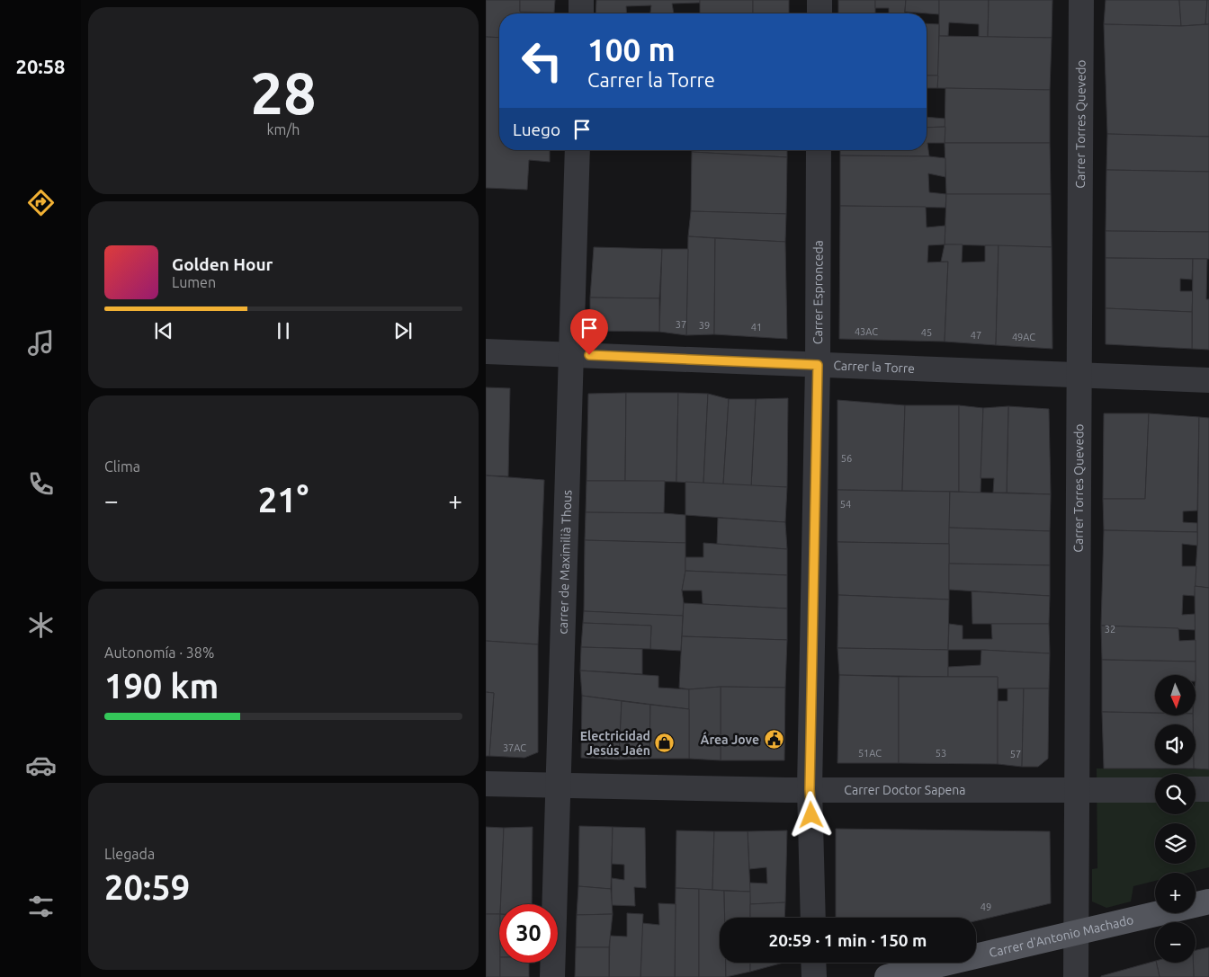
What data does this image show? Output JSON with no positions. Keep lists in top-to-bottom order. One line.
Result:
{"streets":{"main road":["Carrer d'Antonio Machado"],"street":["Carrer Torres Quevedo","Carrer Espronceda","Carrer la Torre","carrer de Maximilià Thous","Carrer Doctor Sapena"]},"crossings":[["Carrer Torres Quevedo","Carrer la Torre"],["Carrer Torres Quevedo","Carrer Doctor Sapena"],["Carrer Torres Quevedo","Carrer d'Antonio Machado"],["Carrer Espronceda","Carrer la Torre"],["Carrer Espronceda","Carrer Doctor Sapena"],["Carrer la Torre","carrer de Maximilià Thous"],["carrer de Maximilià Thous","Carrer Doctor Sapena"]],"places":{"public building":["Área Jove"],"shop":["Electricidad Jesús Jaén"]},"house_numbers":["37","39","41","43AC","45","47","49AC","56","54","32","37AC","51AC","53","57","49"],"north":"bottom","page":{"tabs":"20:58","tile":[["28","km/h"],"Clima",["Autonomía · 38%","190 km"],["Llegada","20:59"]],"turn":["100 m","Carrer la Torre"],"then":"Luego","song":["Golden Hour","Lumen"],"heat":["−","21°","+"],"map_buttons":["+","−"],"limit":"30","trip":"20:59 · 1 min · 150 m"}}
